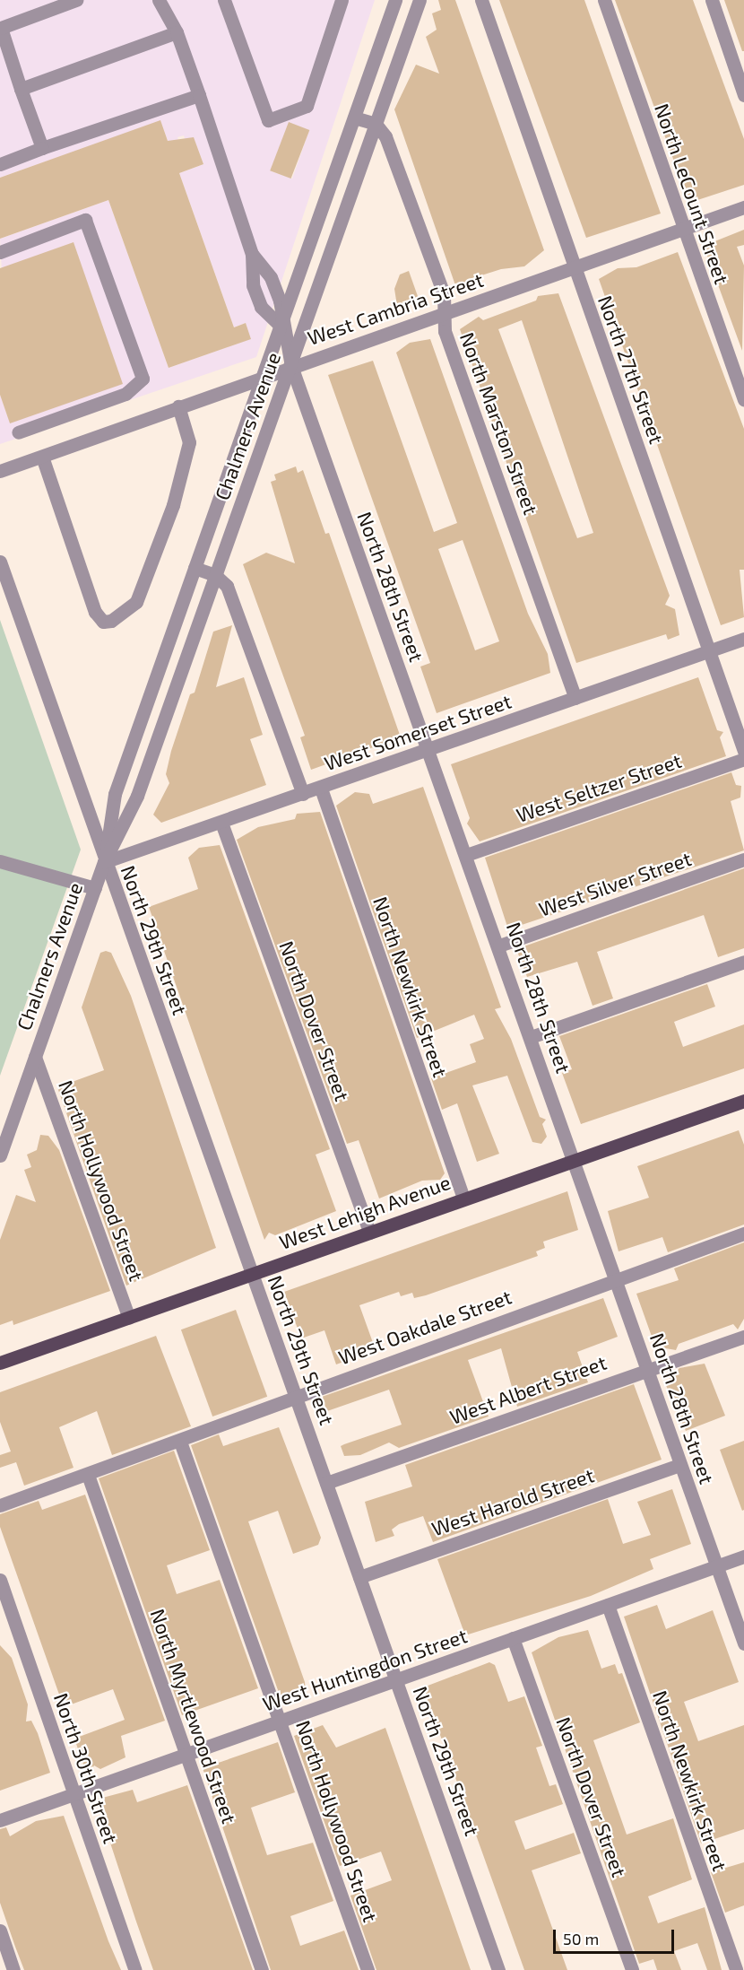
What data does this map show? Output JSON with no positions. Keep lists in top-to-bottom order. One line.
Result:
{"streets":{"main road":["West Lehigh Avenue"],"street":["North LeCount Street","West Cambria Street","North 27th Street","North Marston Street","Chalmers Avenue","North 28th Street","West Somerset Street","West Seltzer Street","West Silver Street","North 29th Street","North Newkirk Street","North Dover Street","North Hollywood Street","West Oakdale Street","West Albert Street","West Harold Street","West Huntingdon Street","North Myrtlewood Street","North 30th Street"]},"crossings":[["North LeCount Street","West Cambria Street"],["West Cambria Street","North 27th Street"],["West Cambria Street","North Marston Street"],["West Cambria Street","Chalmers Avenue"],["West Cambria Street","North 28th Street"],["North 27th Street","West Somerset Street"],["North Marston Street","Chalmers Avenue"],["North Marston Street","West Somerset Street"],["Chalmers Avenue","North 28th Street"],["Chalmers Avenue","West Somerset Street"],["Chalmers Avenue","North 29th Street"],["Chalmers Avenue","North Hollywood Street"],["North 28th Street","West Somerset Street"],["North 28th Street","West Seltzer Street"],["North 28th Street","West Silver Street"],["North 28th Street","West Lehigh Avenue"],["North 28th Street","West Oakdale Street"],["North 28th Street","West Albert Street"],["North 28th Street","West Harold Street"],["North 28th Street","West Huntingdon Street"],["West Somerset Street","North 29th Street"],["West Somerset Street","North Newkirk Street"],["West Somerset Street","North Dover Street"],["North 29th Street","West Lehigh Avenue"],["North 29th Street","West Oakdale Street"],["North 29th Street","West Albert Street"],["North 29th Street","West Harold Street"],["North 29th Street","West Huntingdon Street"],["North Newkirk Street","West Lehigh Avenue"],["North Newkirk Street","West Huntingdon Street"],["North Dover Street","West Lehigh Avenue"],["North Dover Street","West Huntingdon Street"],["North Hollywood Street","West Lehigh Avenue"],["North Hollywood Street","West Oakdale Street"],["North Hollywood Street","West Huntingdon Street"],["West Oakdale Street","North Myrtlewood Street"],["West Huntingdon Street","North Myrtlewood Street"],["West Huntingdon Street","North 30th Street"]],"scale_bar":"50 m"}
